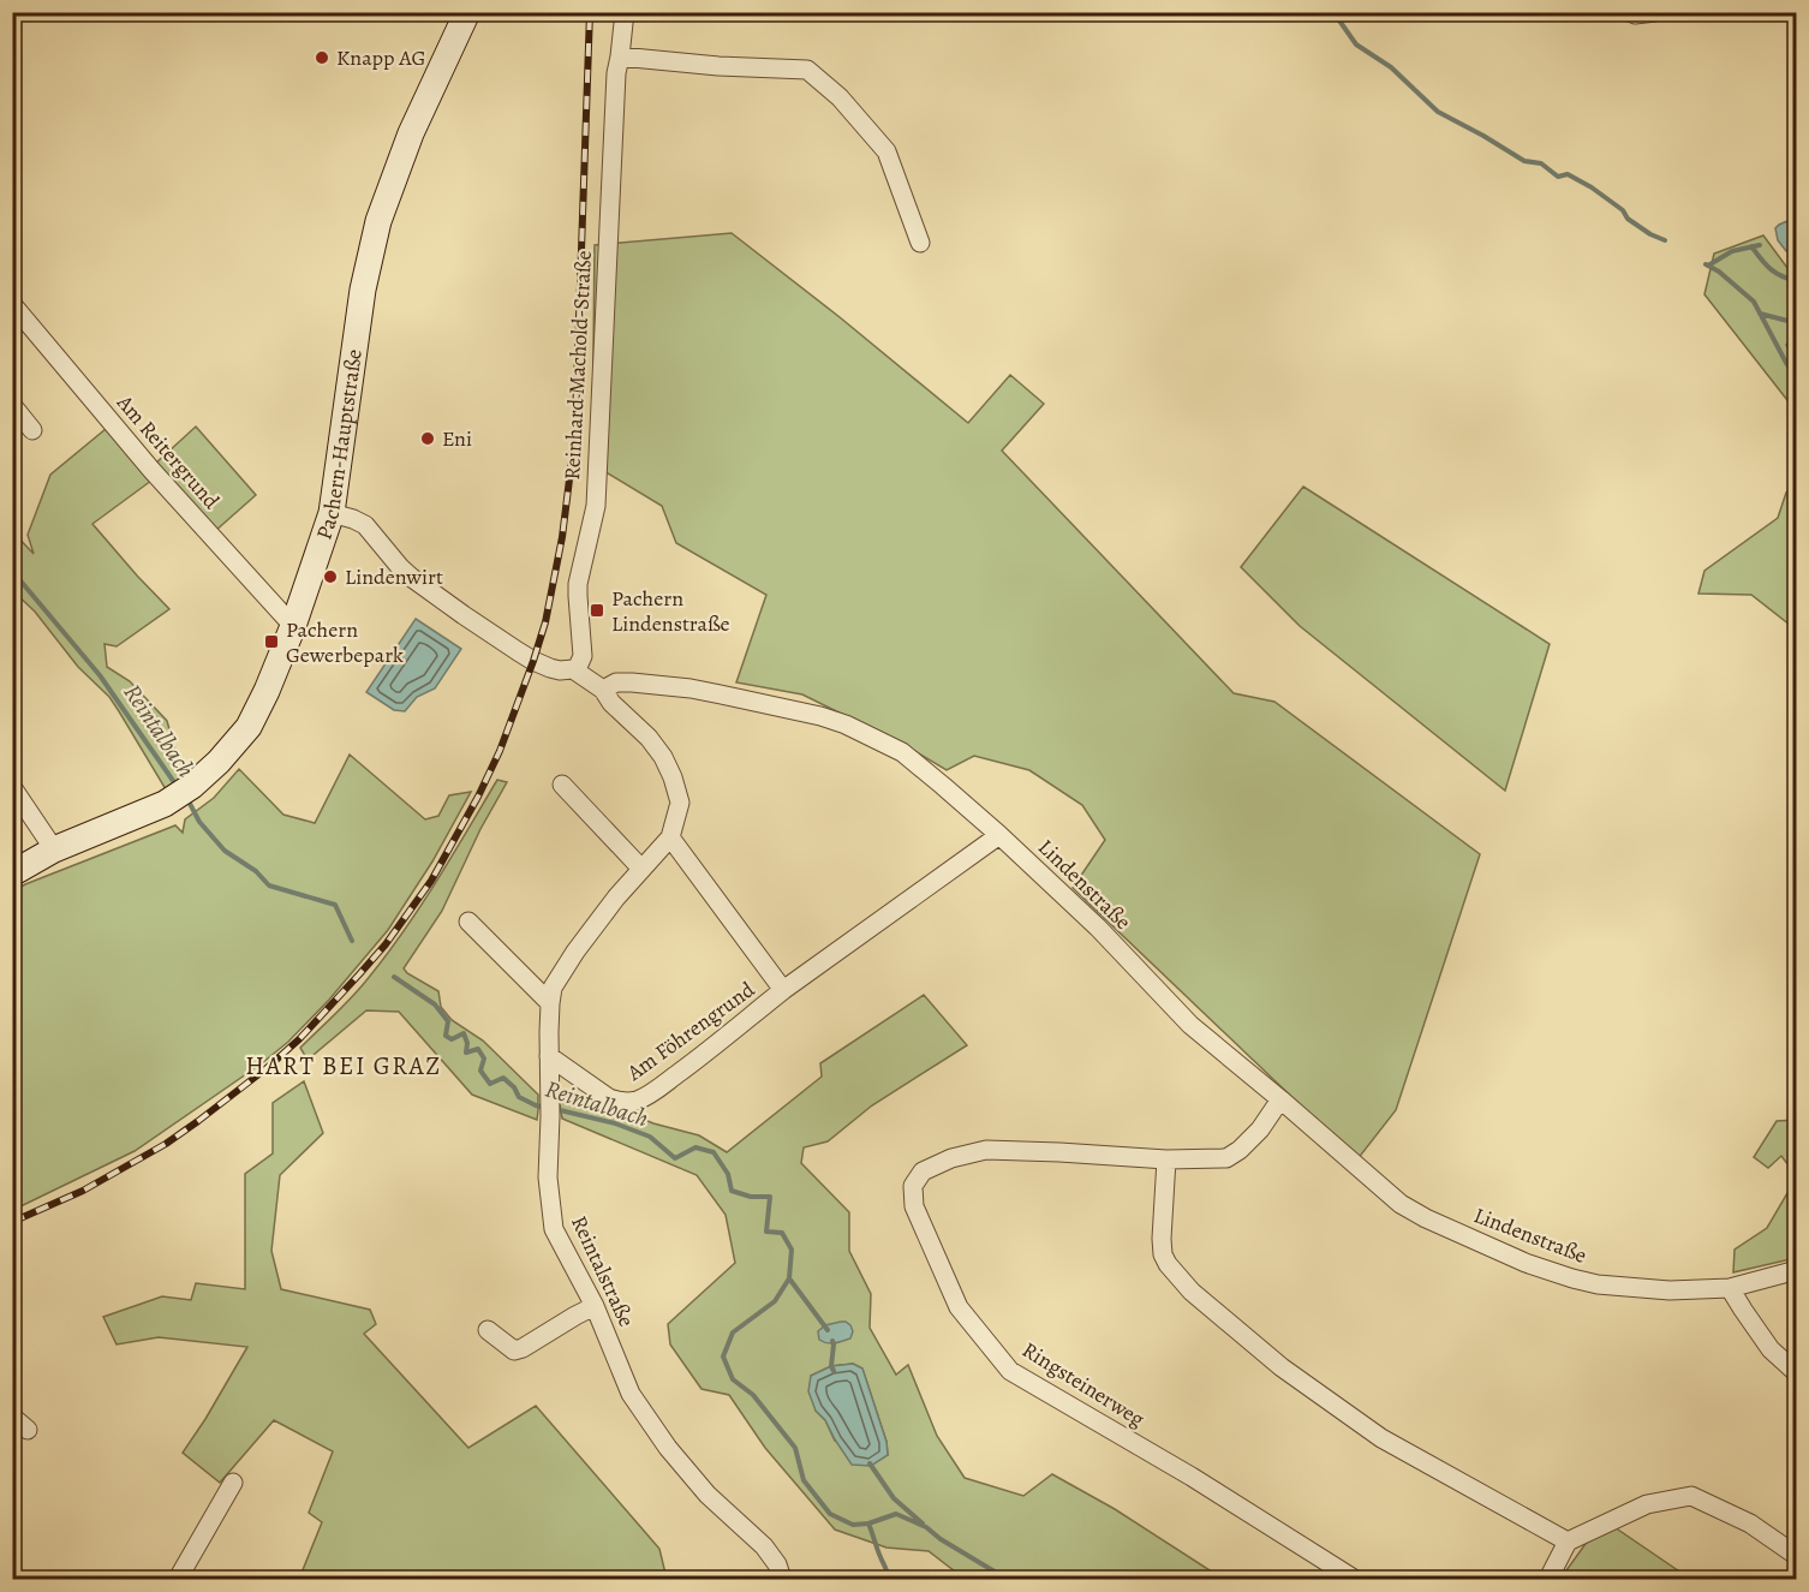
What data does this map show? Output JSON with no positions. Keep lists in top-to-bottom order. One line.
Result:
{"streets":{"main road":["Pachern-Hauptstraße"],"street":["Reinhard Machold-Straße","Am Reitergrund","Lindenstraße","Am Föhrengrund","Reintalstraße","Ringsteinerweg"]},"crossings":[["Pachern-Hauptstraße","Am Reitergrund"],["Lindenstraße","Am Föhrengrund"],["Lindenstraße","Reintalstraße"],["Lindenstraße","Ringsteinerweg"],["Am Föhrengrund","Reintalstraße"]],"districts":["HART BEI GRAZ"],"water":["Reintalbach"],"places":{"other":["Knapp AG","Eni","Lindenwirt"],"transit":["Pachern Lindenstraße","Pachern Gewerbepark"]}}
